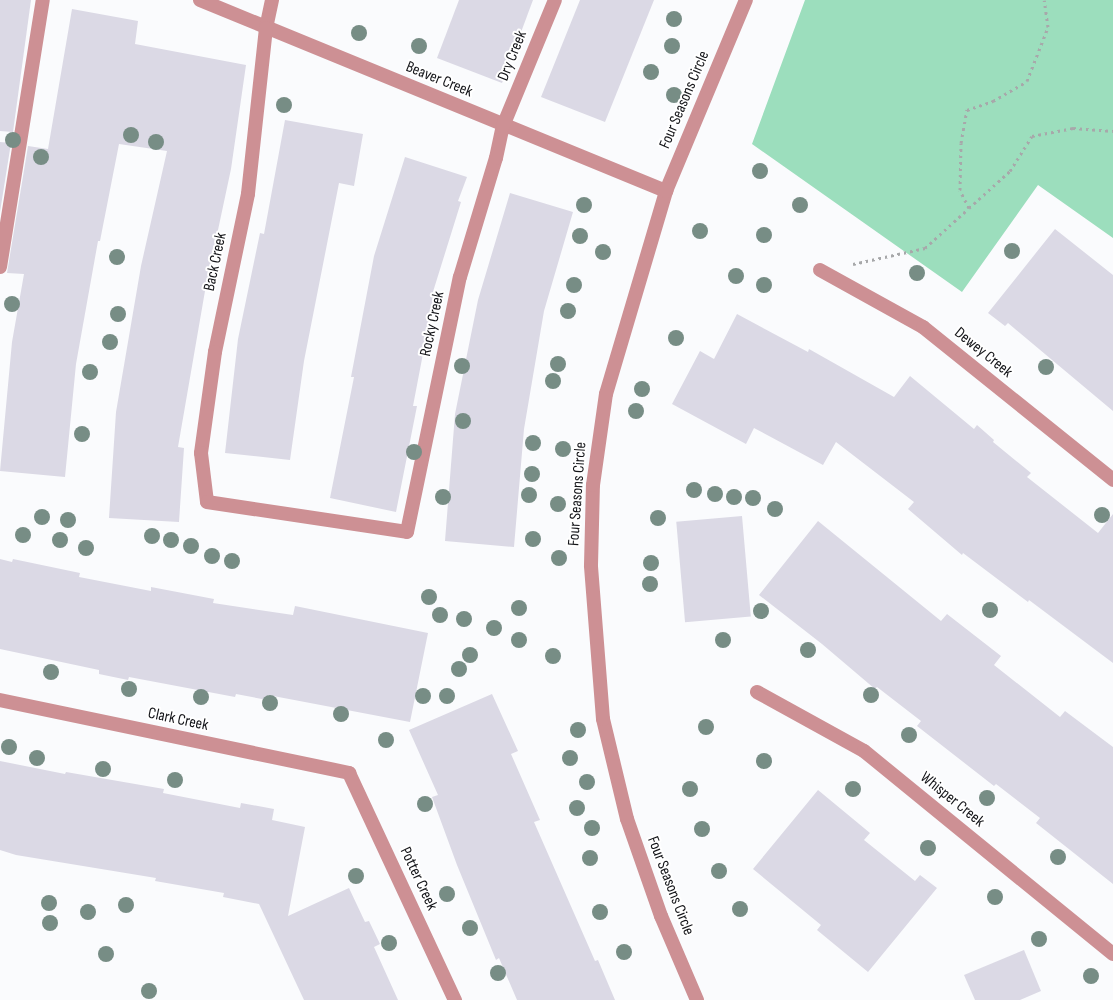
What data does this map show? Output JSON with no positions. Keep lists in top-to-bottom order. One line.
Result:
{"streets":{"street":["Dry Creek","Beaver Creek","Four Seasons Circle","Back Creek","Rocky Creek","Dewey Creek","Clark Creek","Whisper Creek","Potter Creek"]},"crossings":[["Dry Creek","Beaver Creek"],["Dry Creek","Rocky Creek"],["Beaver Creek","Four Seasons Circle"],["Beaver Creek","Back Creek"],["Beaver Creek","Rocky Creek"],["Back Creek","Rocky Creek"],["Clark Creek","Potter Creek"]]}
